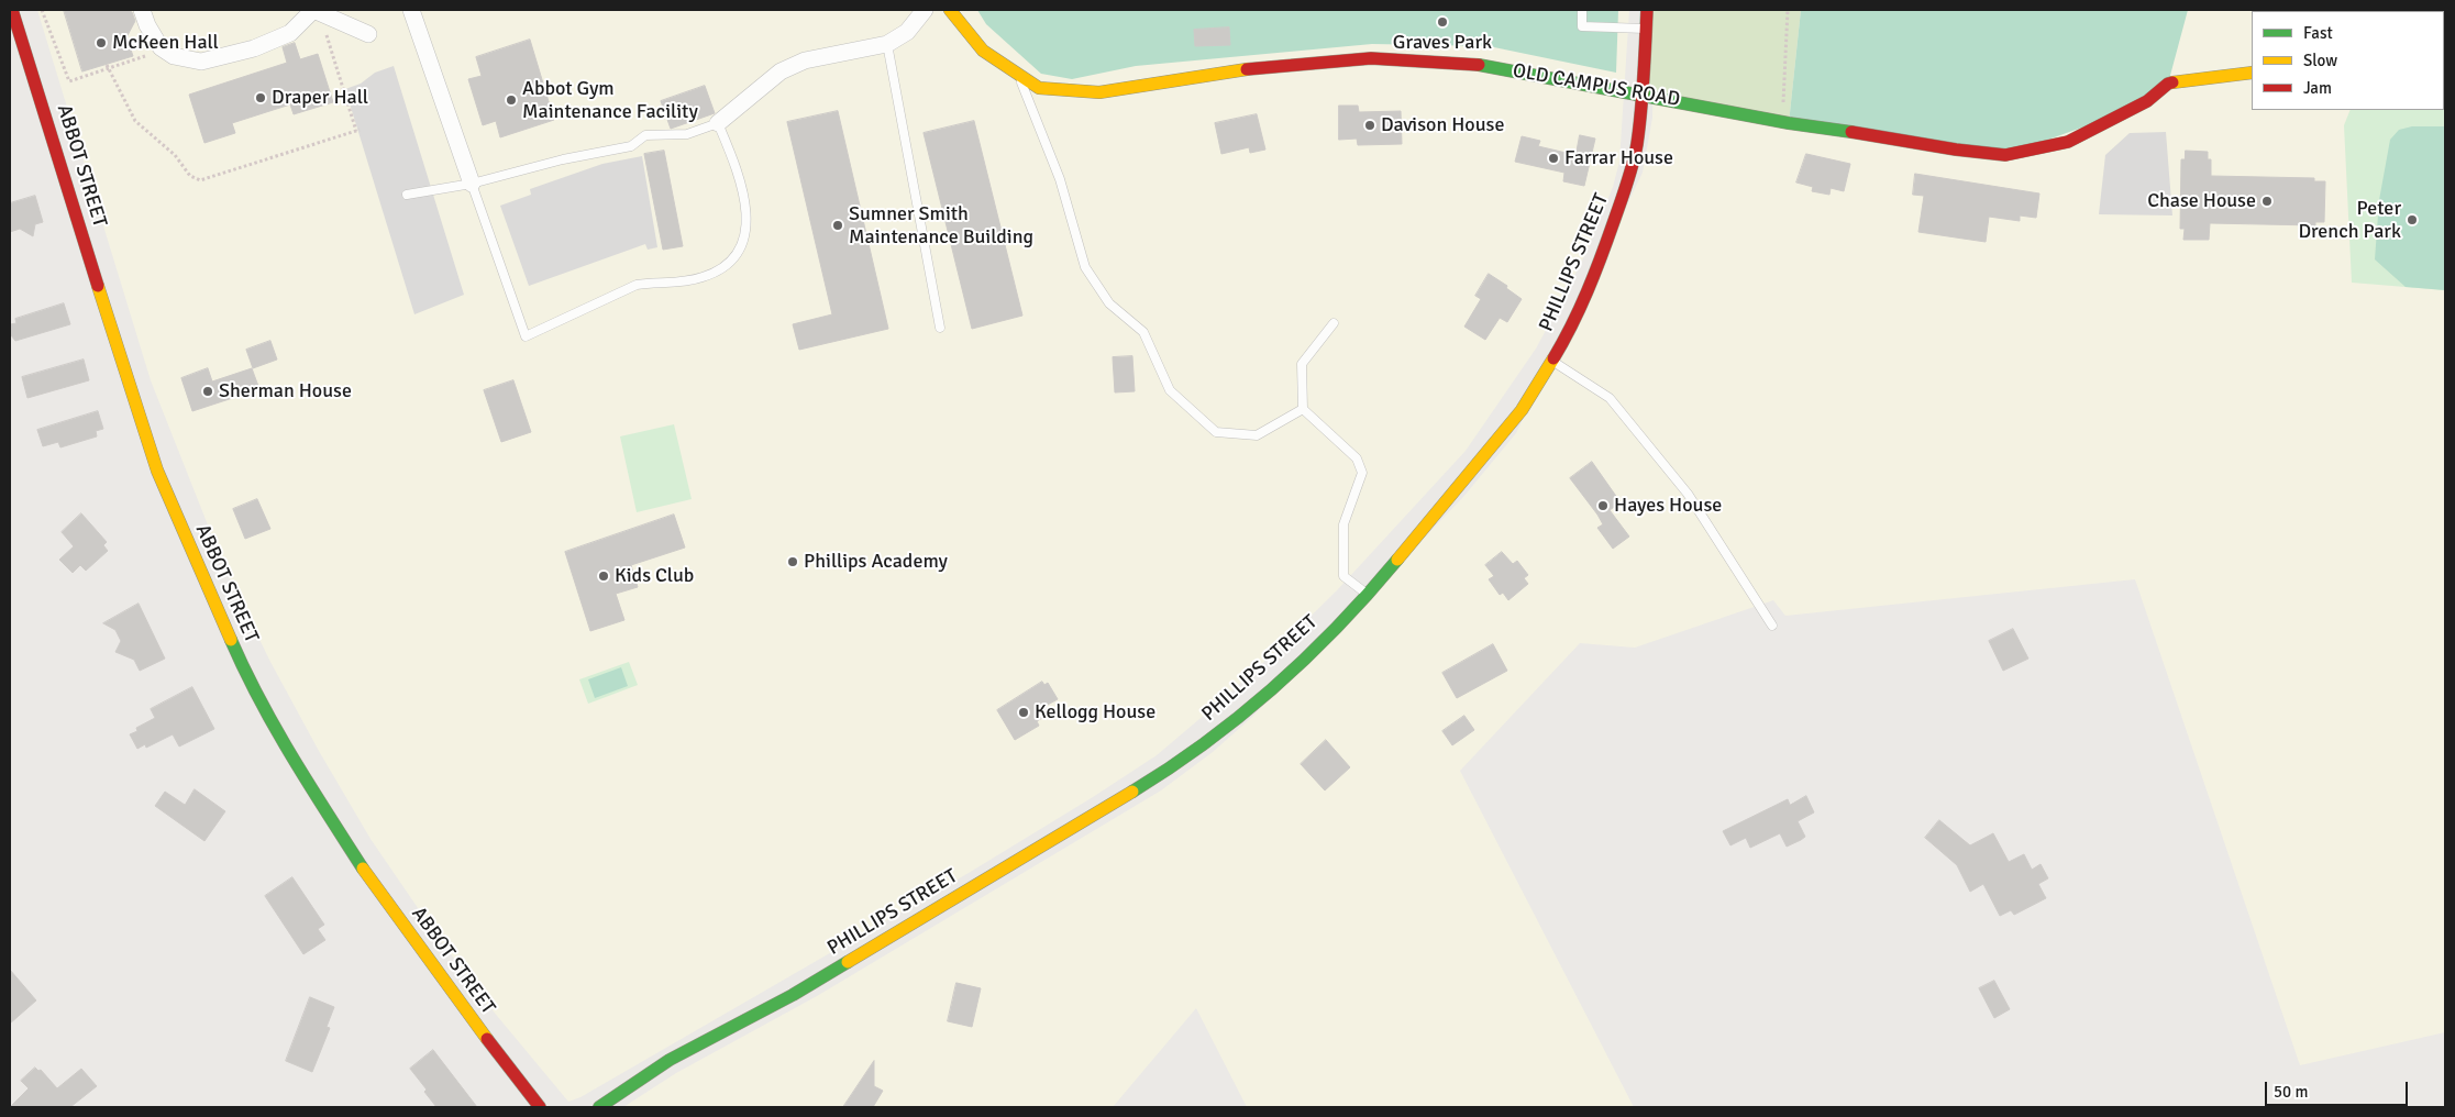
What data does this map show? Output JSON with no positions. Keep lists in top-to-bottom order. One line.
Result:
{"streets":{"street":["OLD CAMPUS ROAD","ABBOT STREET","PHILLIPS STREET"]},"crossings":[["OLD CAMPUS ROAD","PHILLIPS STREET"]],"places":["Graves Park","McKeen Hall","Draper Hall","Abbot Gym Maintenance Facility","Davison House","Farrar House","Chase House","Peter Drench Park","Sumner Smith Maintenance Building","Sherman House","Hayes House","Phillips Academy","Kids Club","Kellogg House"],"legend":["Fast","Slow","Jam"],"scale_bar":"50 m"}
